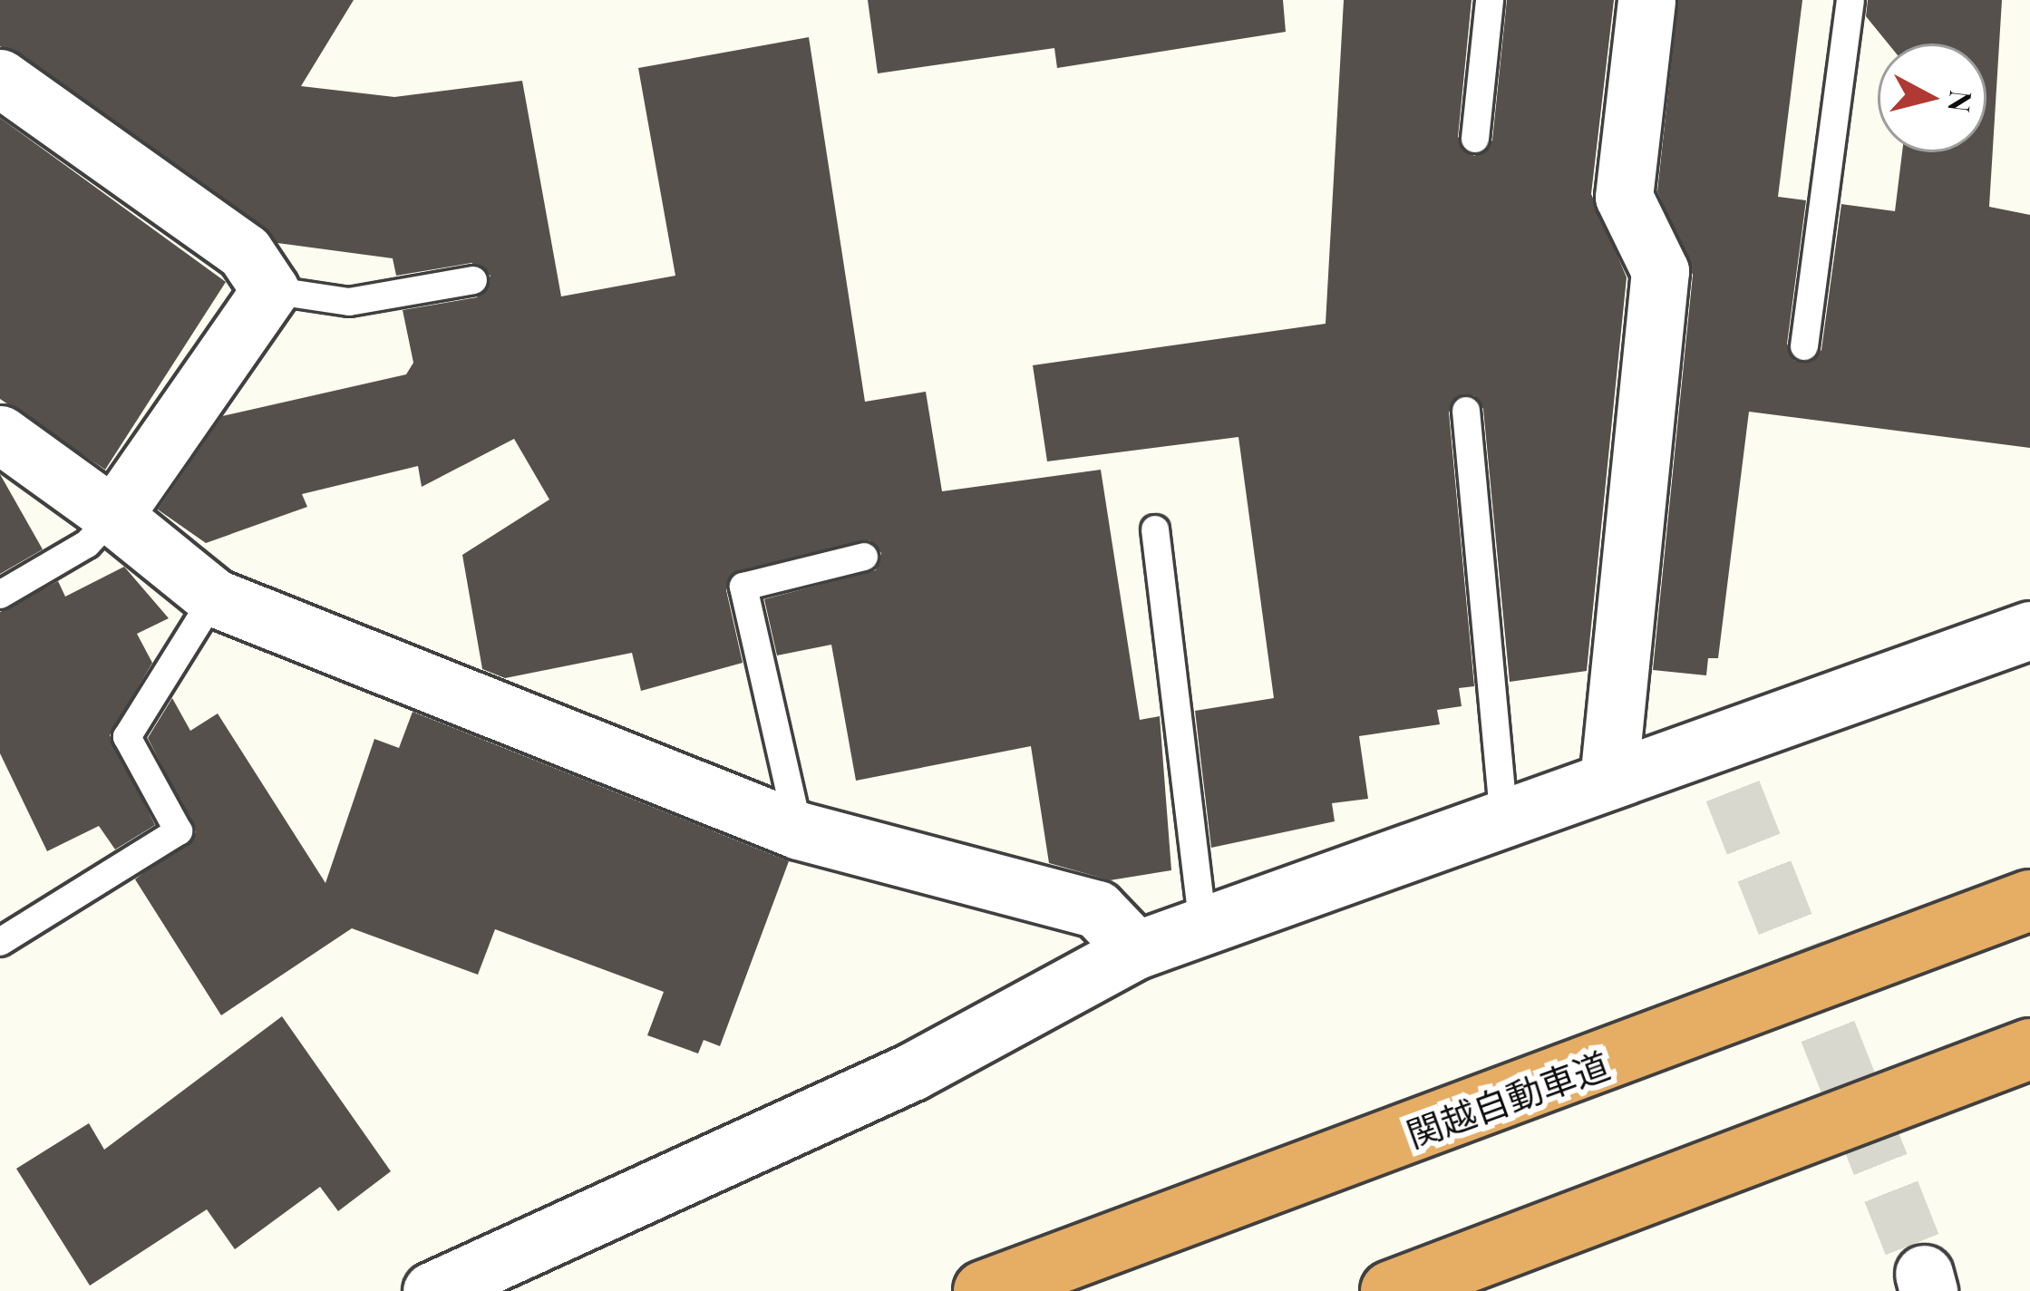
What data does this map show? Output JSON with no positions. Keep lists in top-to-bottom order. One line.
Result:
{"streets":{"highway":["関越自動車道"]},"north":"right"}
